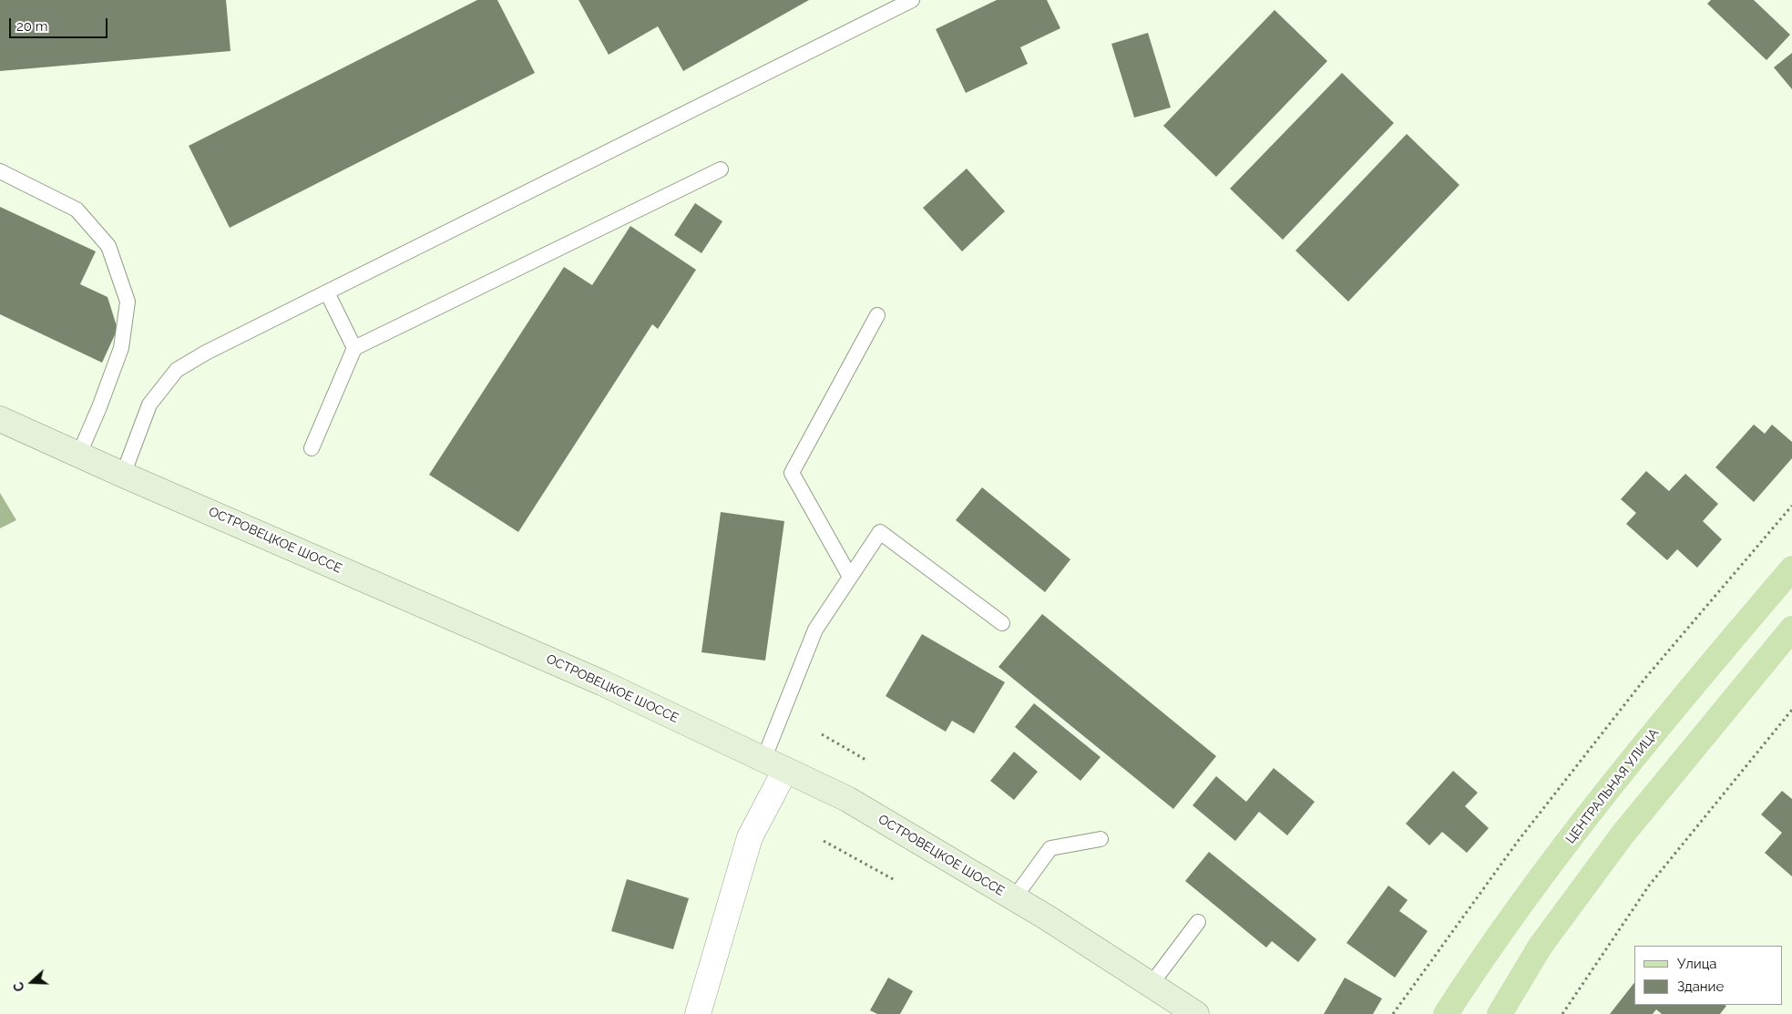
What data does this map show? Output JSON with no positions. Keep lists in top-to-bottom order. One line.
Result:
{"streets":{"main road":["ОСТРОВЕЦКОЕ ШОССЕ","ЦЕНТРАЛЬНАЯ УЛИЦА"]},"legend":["Улица","Здание"],"scale_bar":"20 m","north":"left"}
